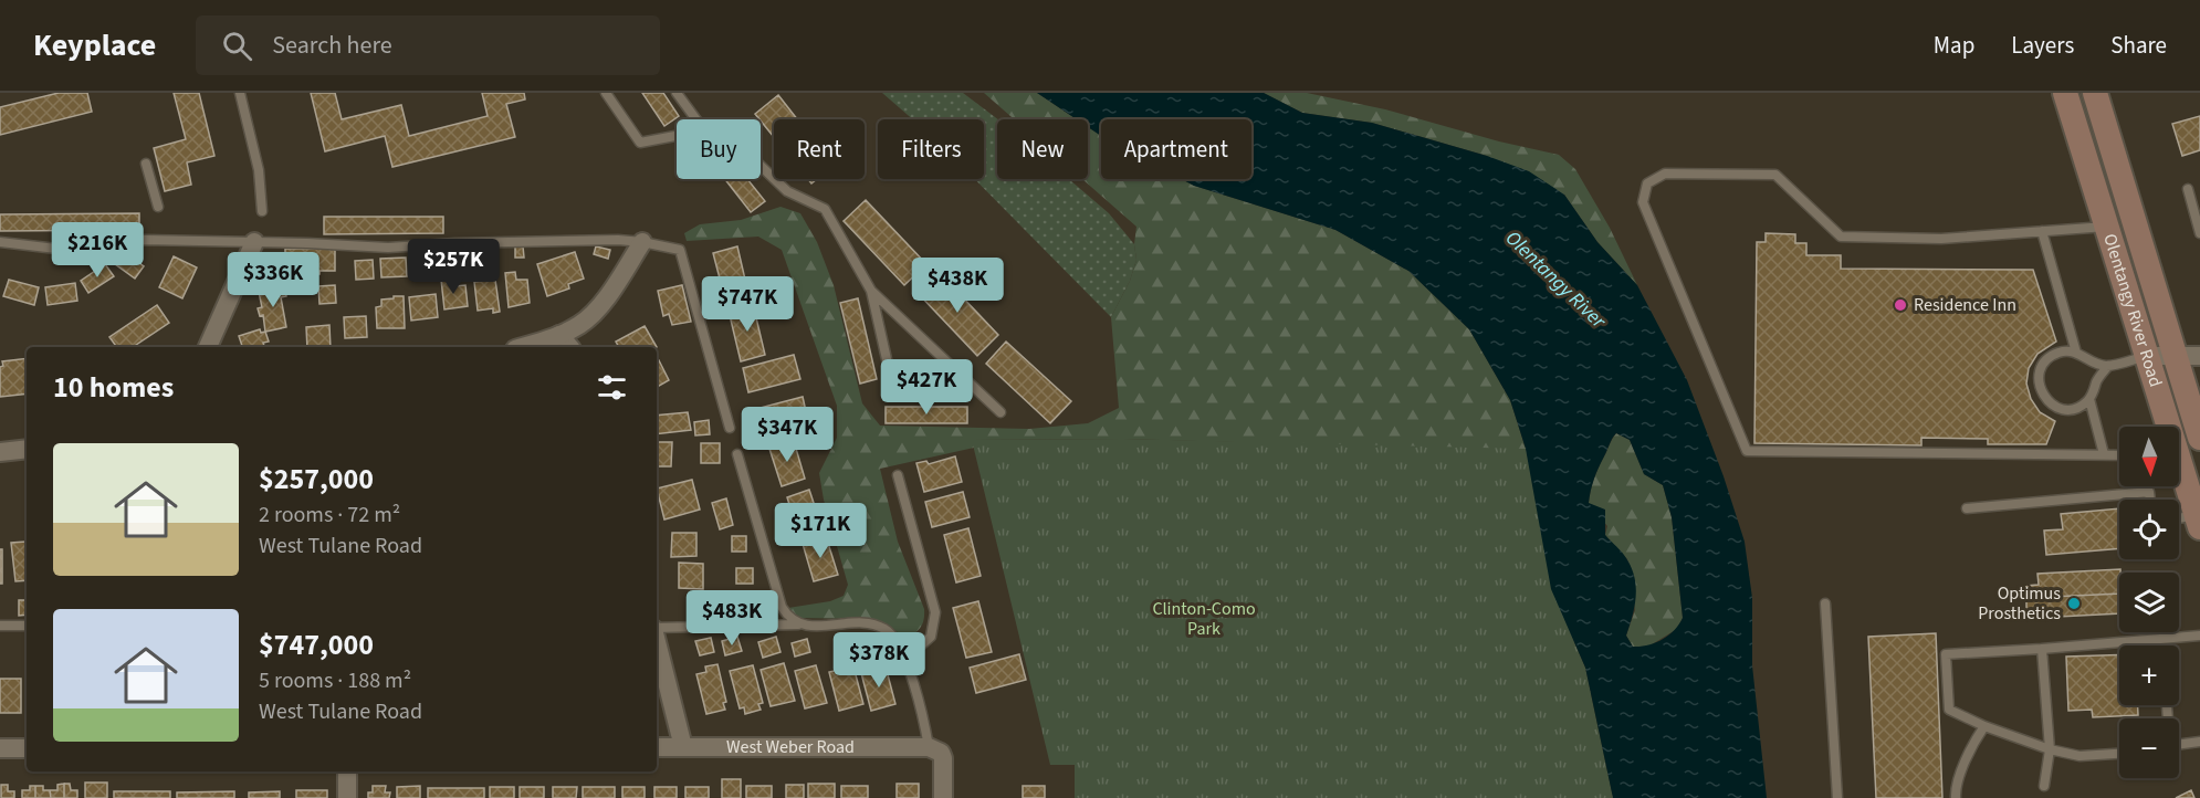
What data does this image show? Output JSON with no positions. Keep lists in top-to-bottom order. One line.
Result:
{"streets":{"main road":["Olentangy River Road"],"street":["West Weber Road"]},"water":["Olentangy River"],"parks":["Clinton-Como Park"],"places":["Residence Inn","Optimus Prosthetics"],"north":"bottom","page":{"header":"Keyplace","search":"Search here","nav":["Map","Layers","Share"],"chip":["Buy","Rent","Filters","New","Apartment"],"price":["$216K","$257K","$336K","$438K","$747K","$427K","$347K","$171K","$483K","$378K"],"heading":"10 homes","map_buttons":["+","−"],"list":[{"name":"$257,000","note":"2 rooms · 72 m² · West Tulane Road"},{"name":"$747,000","note":"5 rooms · 188 m² · West Tulane Road"}]}}
